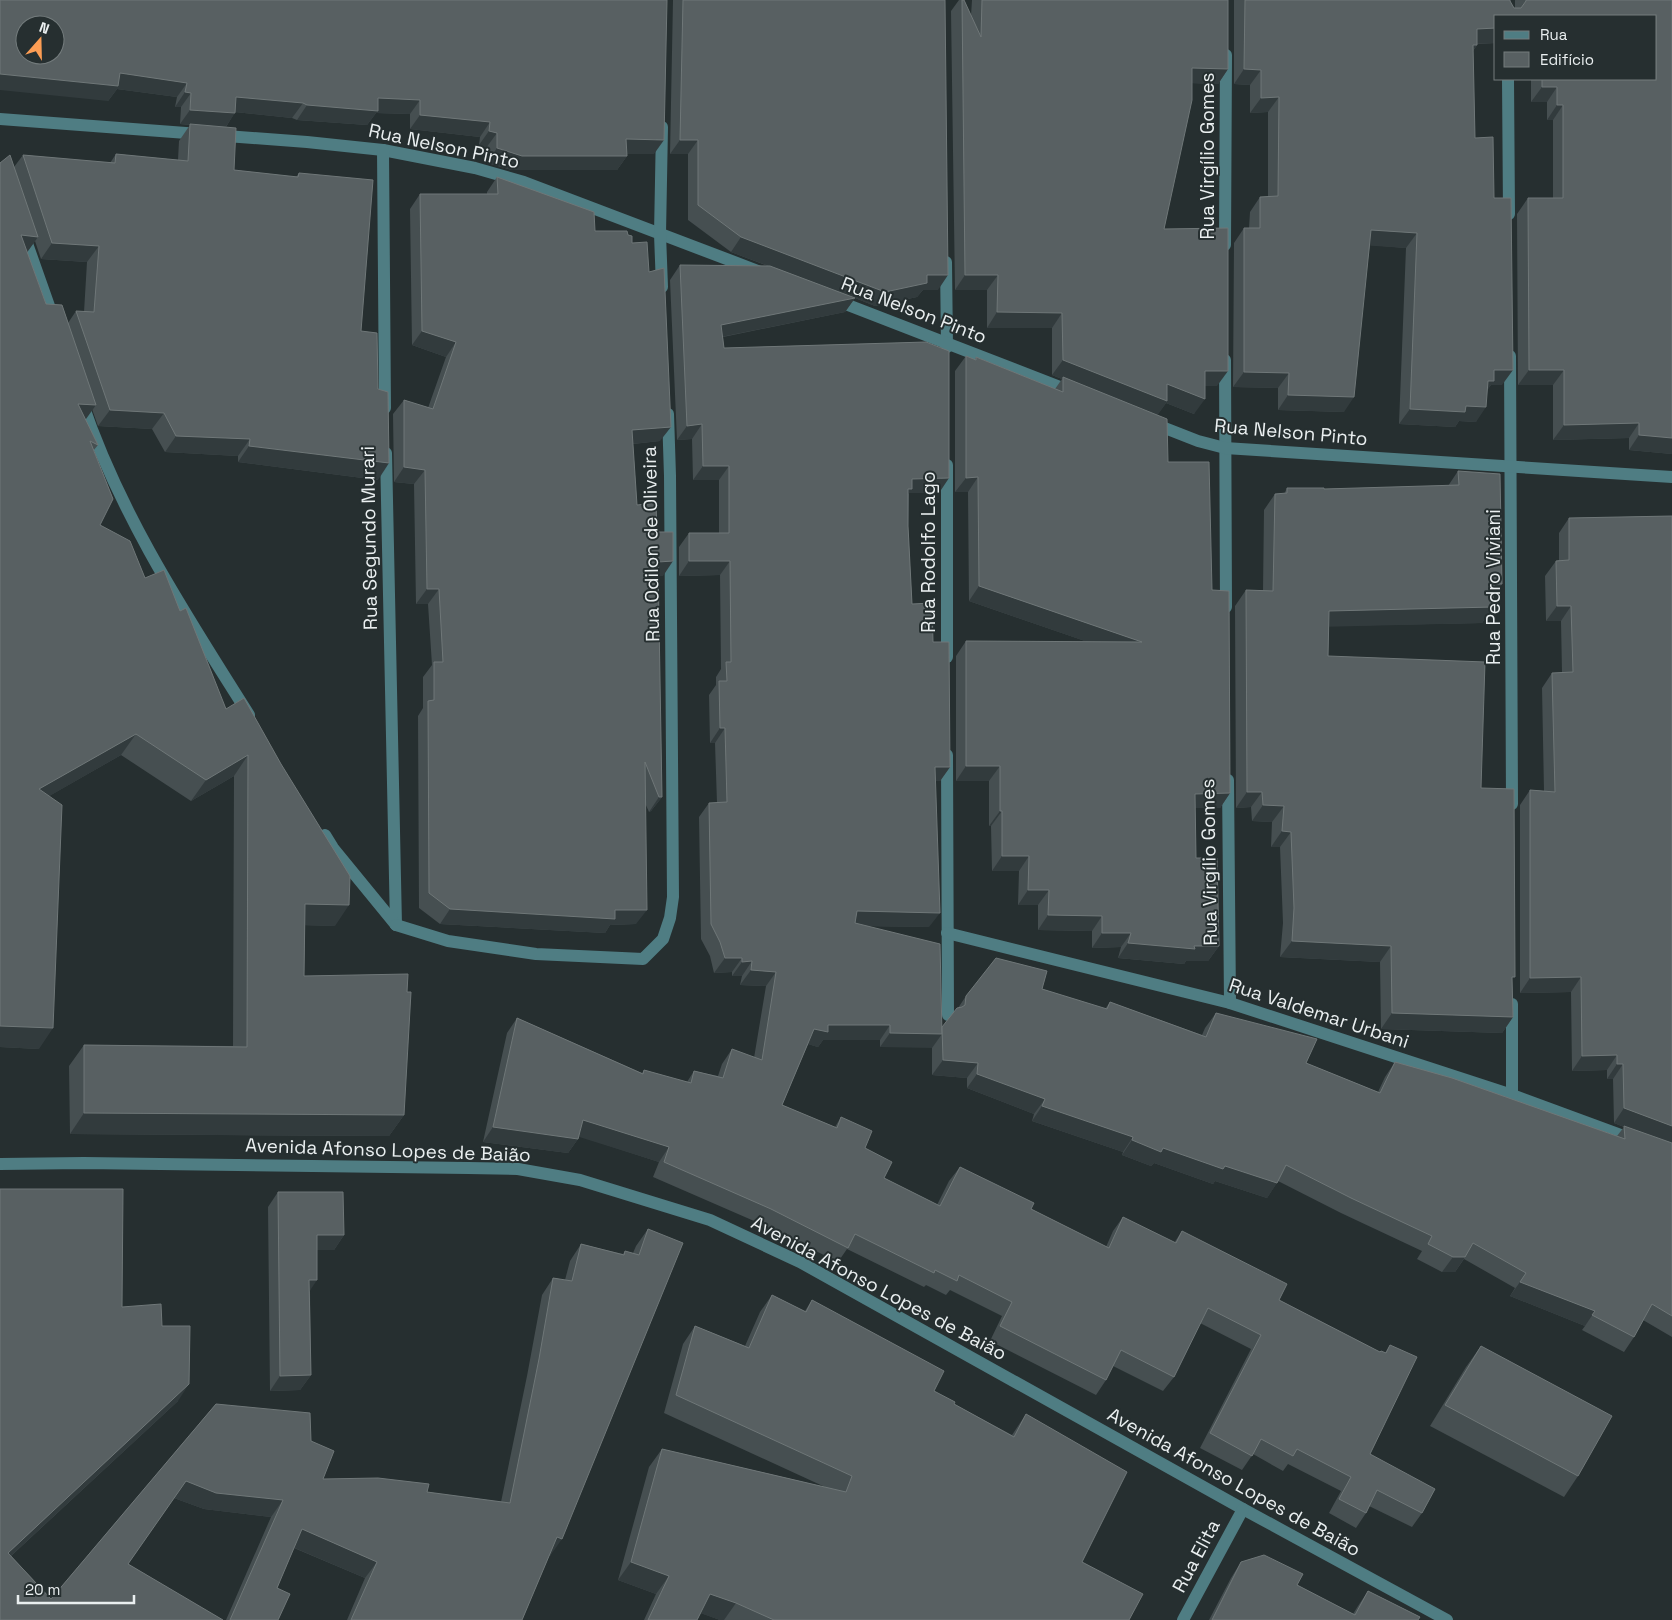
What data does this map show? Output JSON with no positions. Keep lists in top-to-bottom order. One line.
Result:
{"streets":{"street":["Rua Nelson Pinto","Rua Virgílio Gomes","Rua Segundo Murari","Rua Odilon de Oliveira","Rua Rodolfo Lago","Rua Pedro Viviani","Rua Valdemar Urbani","Avenida Afonso Lopes de Baião","Rua Elita"]},"crossings":[["Rua Nelson Pinto","Rua Pedro Viviani"],["Rua Virgílio Gomes","Rua Valdemar Urbani"],["Rua Segundo Murari","Rua Odilon de Oliveira"],["Avenida Afonso Lopes de Baião","Rua Elita"]],"legend":["Rua","Edifício"],"scale_bar":"20 m","north":"top"}
